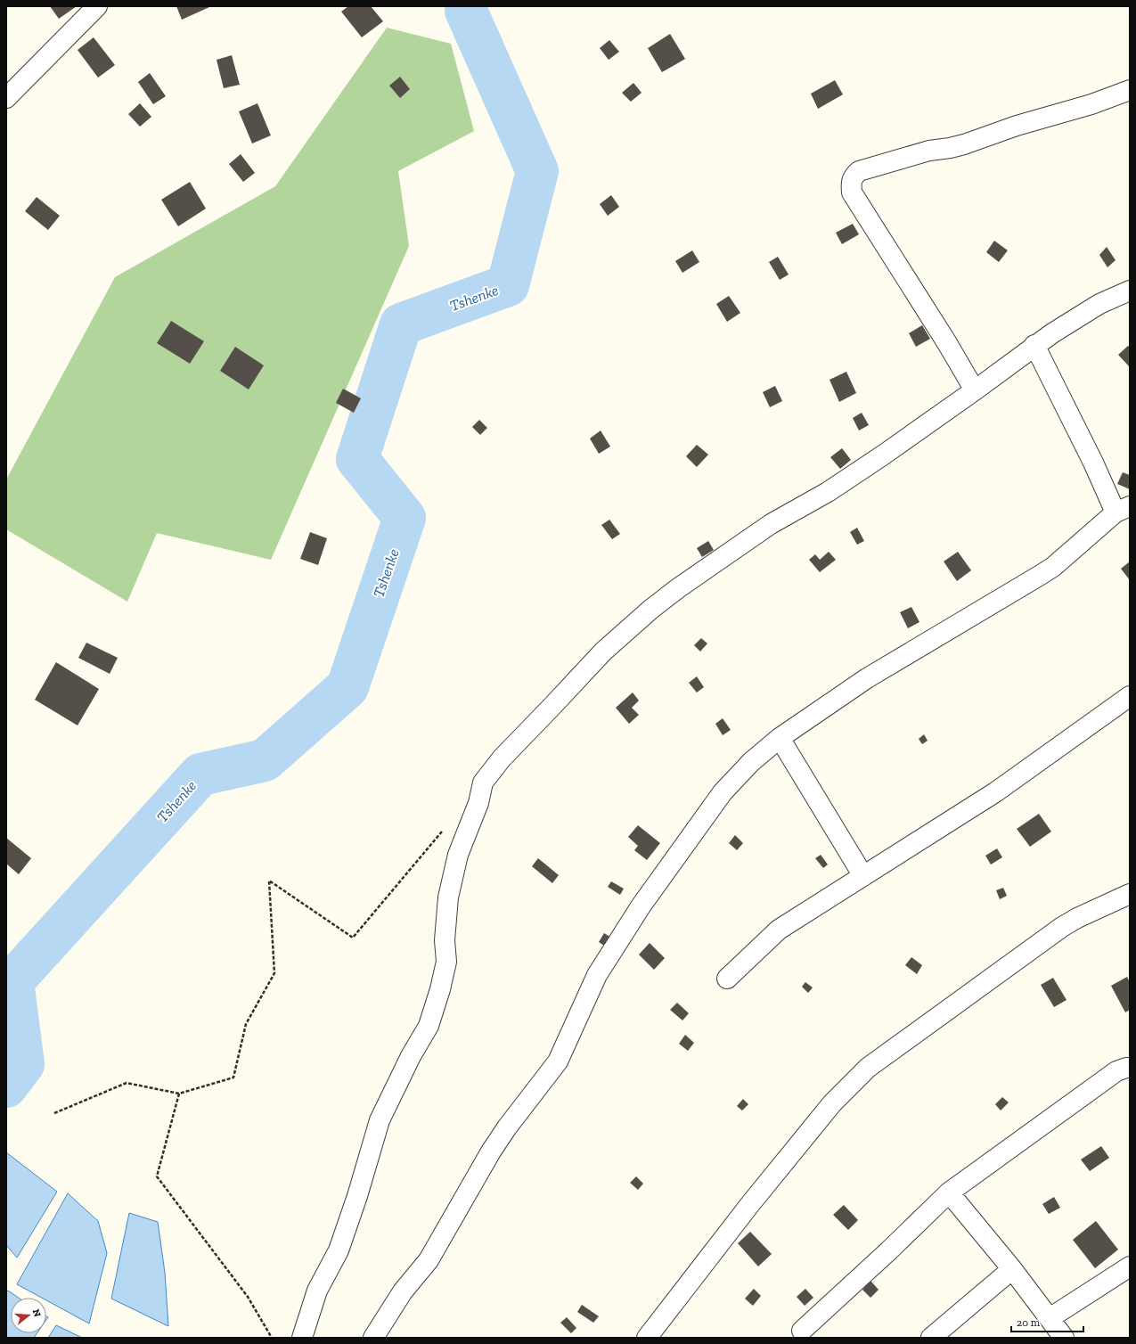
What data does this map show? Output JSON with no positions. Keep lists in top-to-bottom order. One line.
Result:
{"water":["Tshenke"],"scale_bar":"20 m","north":"right"}
